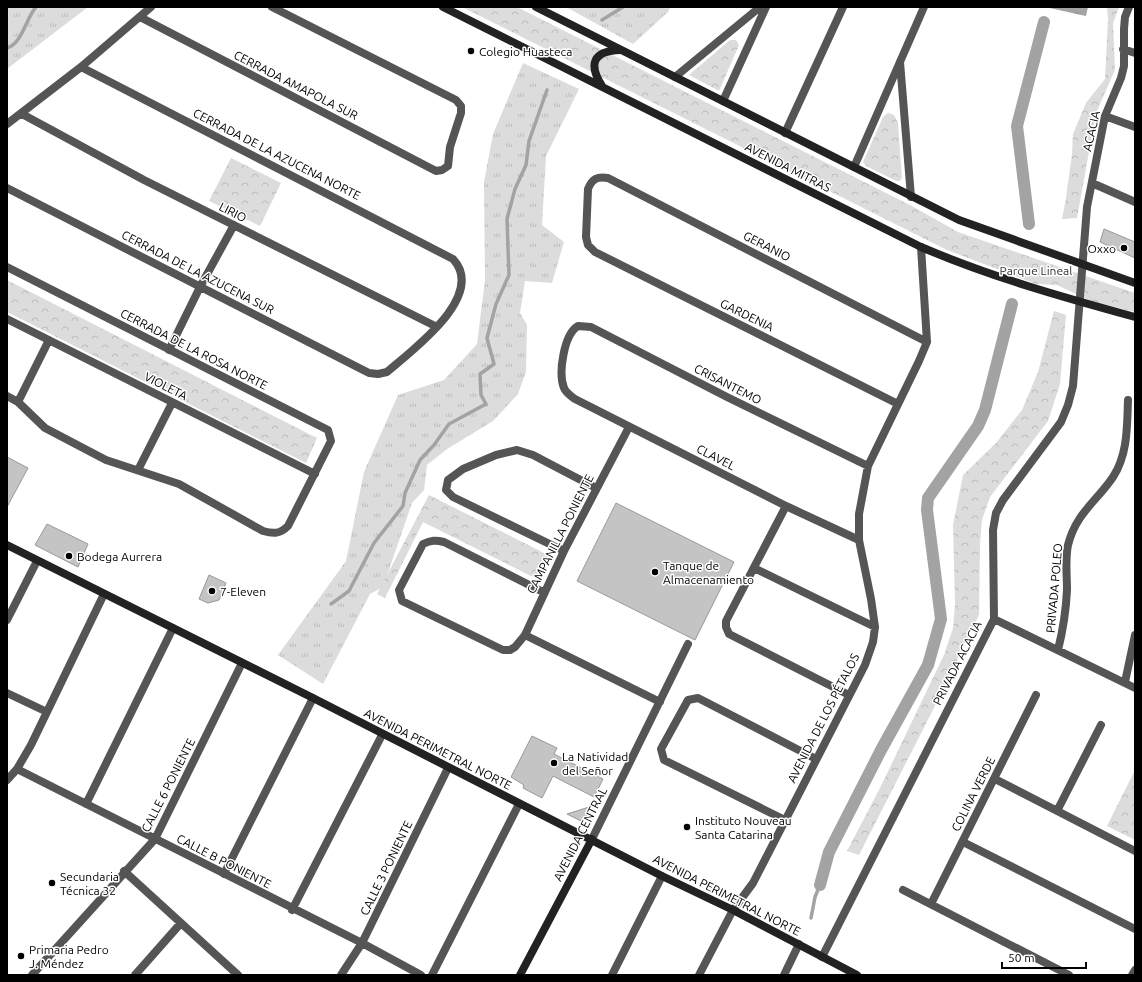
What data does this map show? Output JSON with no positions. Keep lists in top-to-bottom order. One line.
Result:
{"streets":{"street":["CERRADA AMAPOLA SUR","ACACIA","CERRADA DE LA AZUCENA NORTE","AVENIDA MITRAS","LIRIO","GERANIO","CERRADA DE LA AZUCENA SUR","GARDENIA","CERRADA DE LA ROSA NORTE","CRISANTEMO","VIOLETA","CLAVEL","CAMPANILLA PONIENTE","PRIVADA POLEO","PRIVADA ACACIA","AVENIDA DE LOS PÉTALOS","AVENIDA PERIMETRAL NORTE","CALLE 6 PONIENTE","COLINA VERDE","AVENIDA CENTRAL","CALLE B PONIENTE","CALLE 3 PONIENTE"]},"crossings":[["ACACIA","PRIVADA ACACIA"],["CERRADA DE LA AZUCENA NORTE","LIRIO"],["CERRADA DE LA AZUCENA NORTE","CERRADA DE LA AZUCENA SUR"],["AVENIDA MITRAS","PRIVADA ACACIA"],["AVENIDA MITRAS","AVENIDA DE LOS PÉTALOS"],["LIRIO","CERRADA DE LA AZUCENA SUR"],["GERANIO","GARDENIA"],["GERANIO","AVENIDA DE LOS PÉTALOS"],["GARDENIA","AVENIDA DE LOS PÉTALOS"],["CERRADA DE LA ROSA NORTE","VIOLETA"],["CRISANTEMO","CLAVEL"],["CRISANTEMO","AVENIDA DE LOS PÉTALOS"],["CLAVEL","CAMPANILLA PONIENTE"],["CLAVEL","AVENIDA DE LOS PÉTALOS"],["PRIVADA ACACIA","AVENIDA PERIMETRAL NORTE"],["AVENIDA DE LOS PÉTALOS","AVENIDA PERIMETRAL NORTE"],["AVENIDA PERIMETRAL NORTE","CALLE 6 PONIENTE"],["AVENIDA PERIMETRAL NORTE","AVENIDA CENTRAL"],["AVENIDA PERIMETRAL NORTE","CALLE 3 PONIENTE"],["CALLE 6 PONIENTE","CALLE B PONIENTE"],["CALLE B PONIENTE","CALLE 3 PONIENTE"]],"parks":["Parque Lineal"],"places":["Colegio Huasteca","Oxxo","Bodega Aurrera","Tanque de Almacenamiento","7-Eleven","La Natividad del Señor","Instituto Nouveau Santa Catarina","Secundaria Técnica 32","Primaria Pedro J. Méndez"],"scale_bar":"50 m"}
